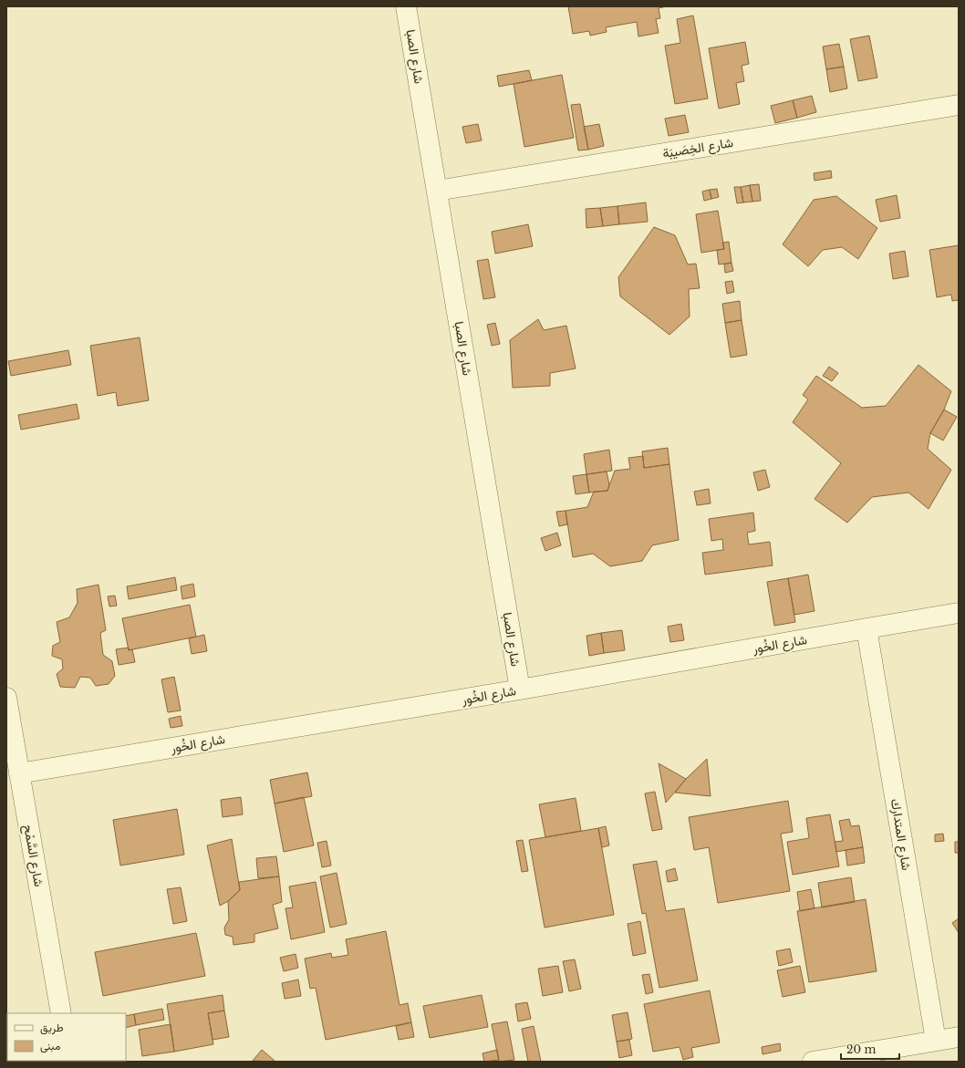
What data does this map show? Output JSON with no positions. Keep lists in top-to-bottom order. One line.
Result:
{"streets":{"street":["شارع الصبا","شارع الخِصَيبَة","شارع الخُور","شارع المتدارك","شارع السَّمْح"]},"crossings":[["شارع الصبا","شارع الخِصَيبَة"],["شارع الصبا","شارع الخُور"],["شارع الخُور","شارع المتدارك"],["شارع الخُور","شارع السَّمْح"]],"legend":["طريق","مبنى"],"scale_bar":"20 m"}
